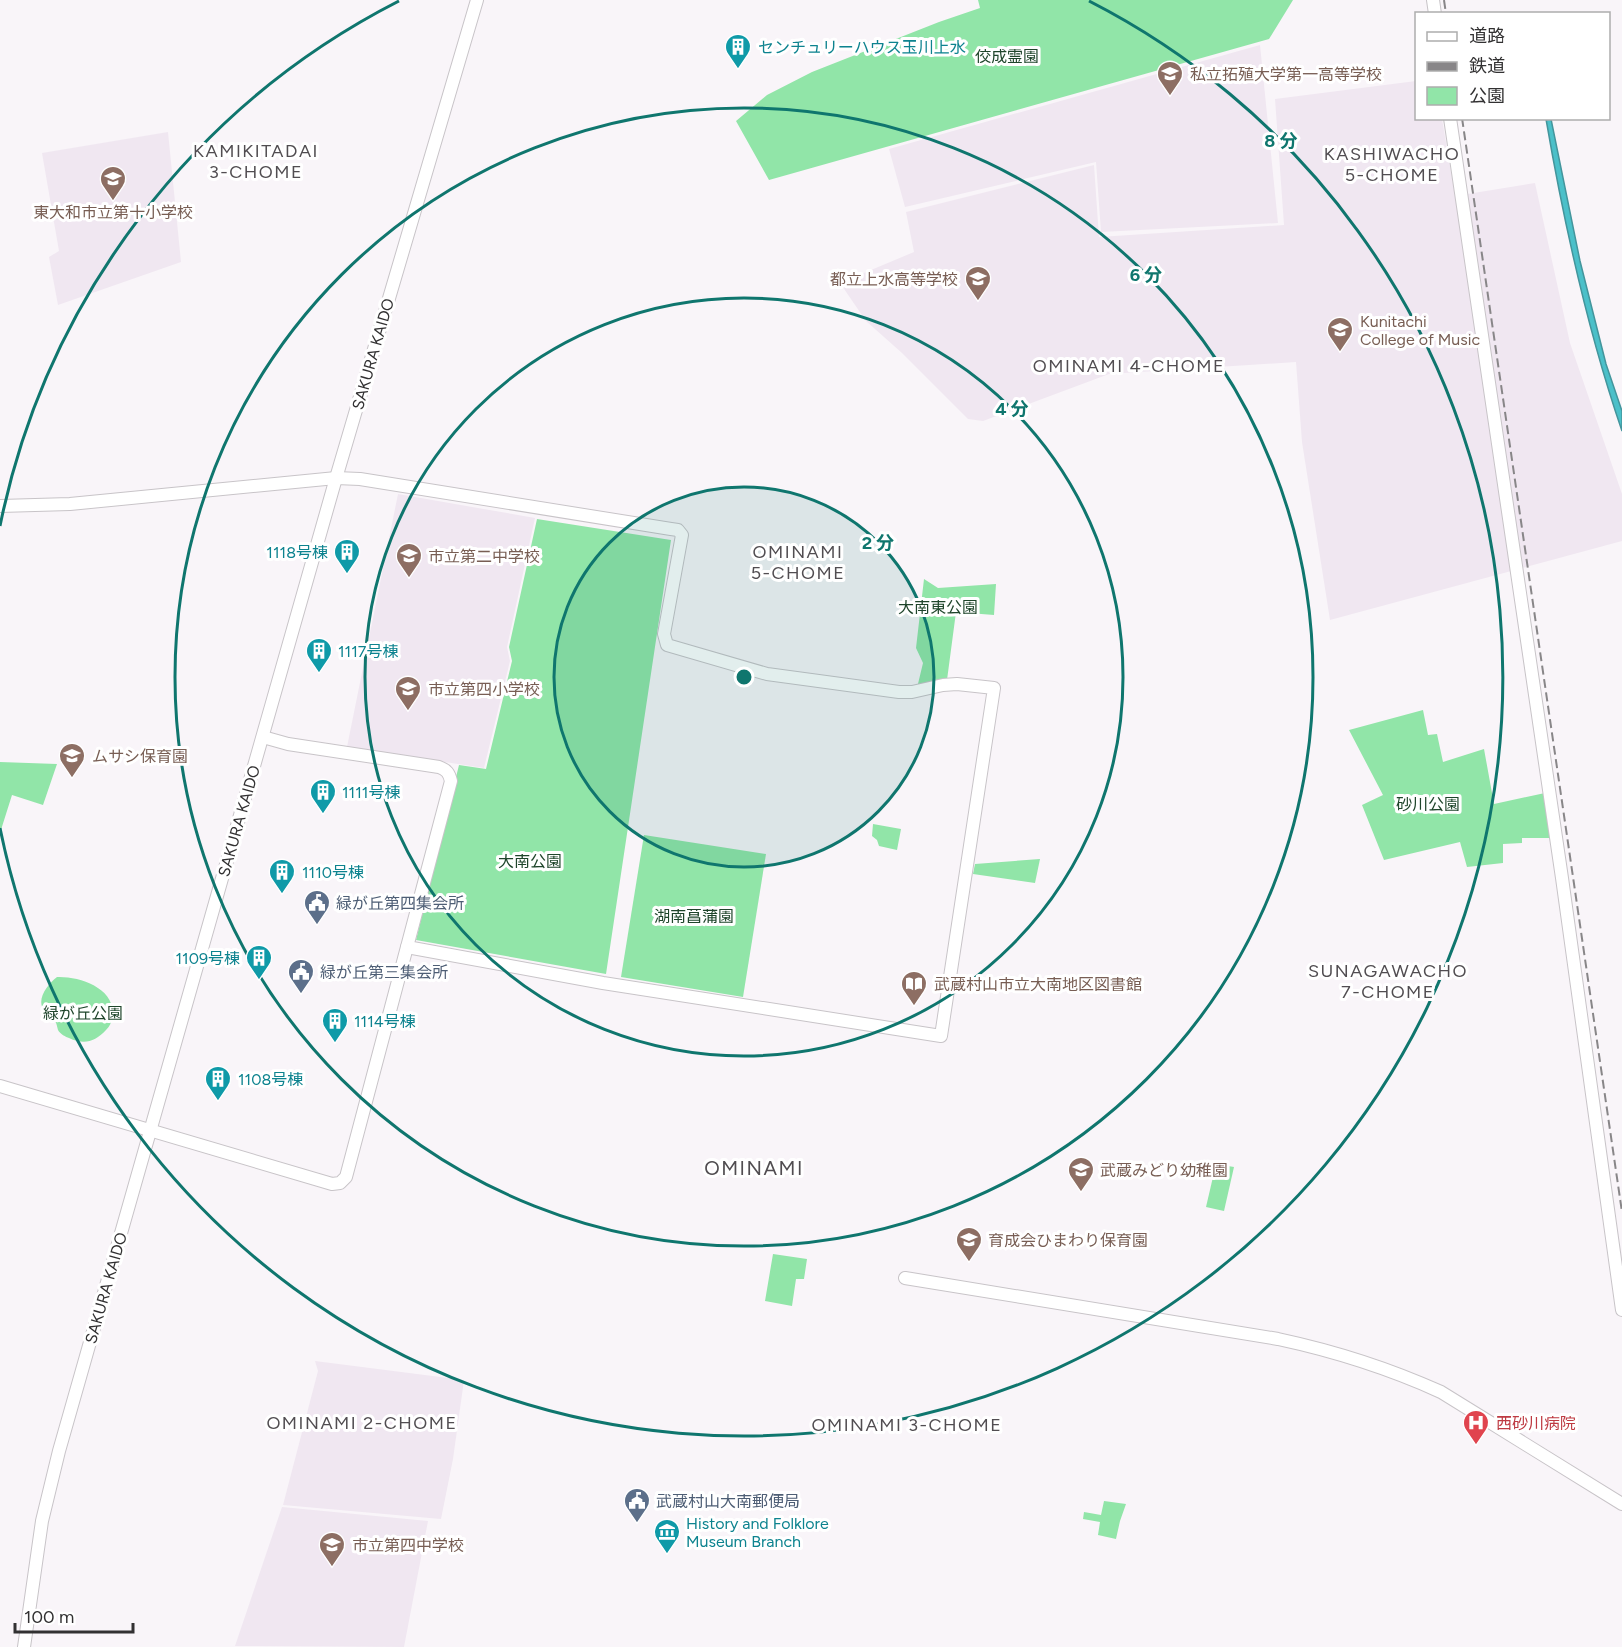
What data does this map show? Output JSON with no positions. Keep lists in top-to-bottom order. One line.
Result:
{"streets":{"street":["SAKURA KAIDO"]},"districts":["KAMIKITADAI 3-CHOME","KASHIWACHO 5-CHOME","OMINAMI 4-CHOME","OMINAMI 5-CHOME","SUNAGAWACHO 7-CHOME","OMINAMI","OMINAMI 2-CHOME","OMINAMI 3-CHOME"],"parks":["佼成霊園","大南東公園","砂川公園","大南公園","湖南菖蒲園","緑が丘公園"],"places":{"building":["センチュリーハウス玉川上水","1118号棟","1117号棟","1111号棟","1110号棟","1109号棟","1114号棟","1108号棟"],"school or university":["私立拓殖大学第一高等学校","東大和市立第十小学校","都立上水高等学校","Kunitachi College of Music","市立第二中学校","市立第四小学校","ムサシ保育園","武蔵みどり幼稚園","育成会ひまわり保育園","市立第四中学校"],"public building":["緑が丘第四集会所","緑が丘第三集会所","武蔵村山大南郵便局"],"library":["武蔵村山市立大南地区図書館"],"hospital":["西砂川病院"],"museum":["History and Folklore Museum Branch"]},"legend":["道路","鉄道","公園"],"scale_bar":"100 m","rings":["8 分","6 分","4 分","2 分"]}
